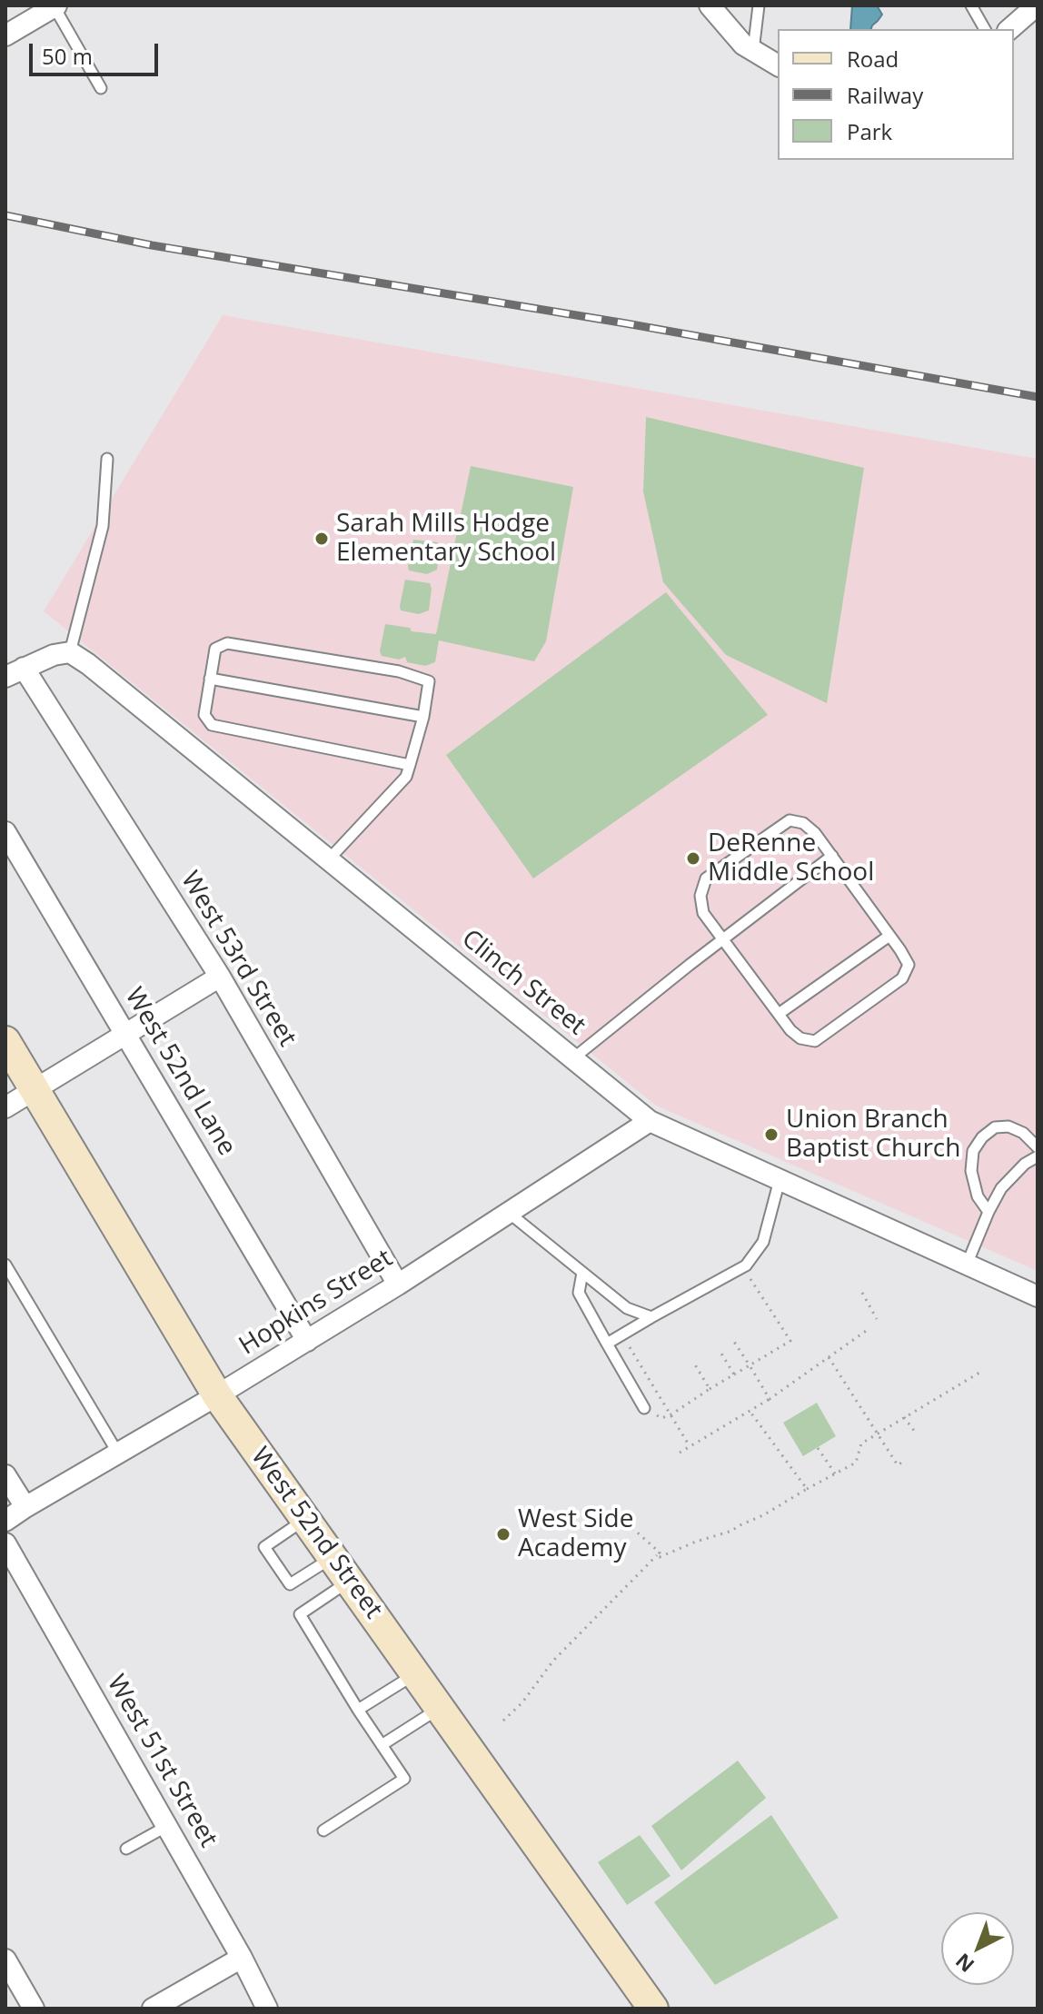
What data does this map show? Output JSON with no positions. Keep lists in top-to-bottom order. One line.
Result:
{"streets":{"main road":["West 52nd Street"],"street":["West 53rd Street","Clinch Street","West 52nd Lane","Hopkins Street","West 51st Street"]},"crossings":[["West 53rd Street","Hopkins Street"],["Clinch Street","Hopkins Street"],["West 52nd Lane","Hopkins Street"],["Hopkins Street","West 52nd Street"]],"places":["Sarah Mills Hodge Elementary School","DeRenne Middle School","Union Branch Baptist Church","West Side Academy"],"legend":["Road","Railway","Park"],"scale_bar":"50 m","north":"bottom left"}
